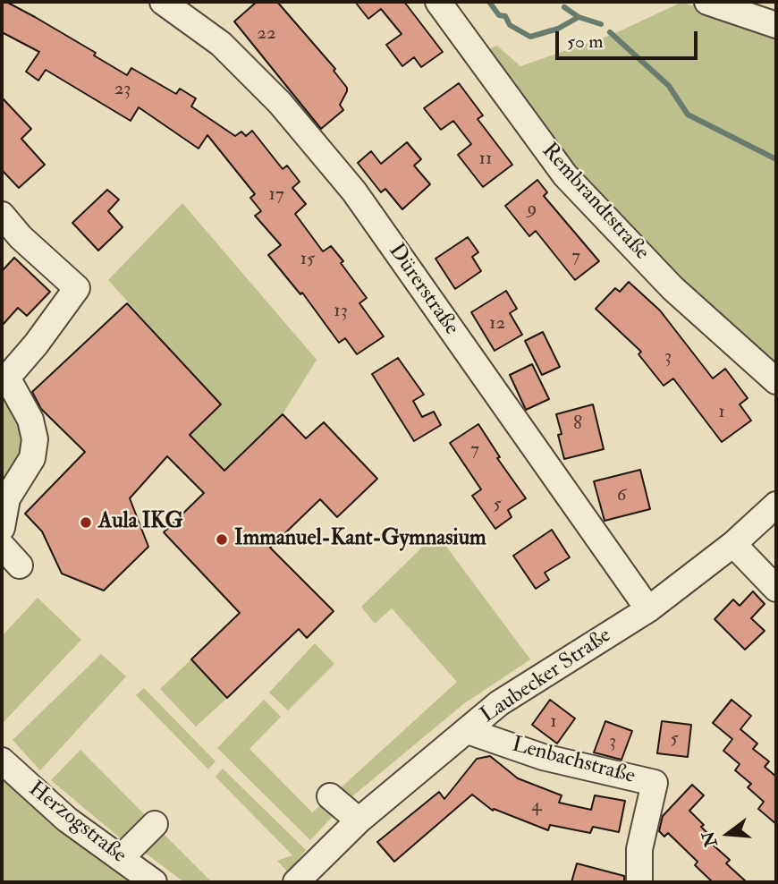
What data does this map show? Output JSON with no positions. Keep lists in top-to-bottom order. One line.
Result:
{"streets":{"street":["Rembrandtstraße","Dürerstraße","Laubecker Straße","Lenbachstraße","Herzogstraße"]},"crossings":[["Dürerstraße","Laubecker Straße"],["Laubecker Straße","Lenbachstraße"]],"places":["Aula IKG","Immanuel-Kant-Gymnasium"],"house_numbers":["22","23","11","17","9","7","15","13","12","3","1","8","7","6","5","1","5","3","4"],"scale_bar":"50 m","north":"left"}
